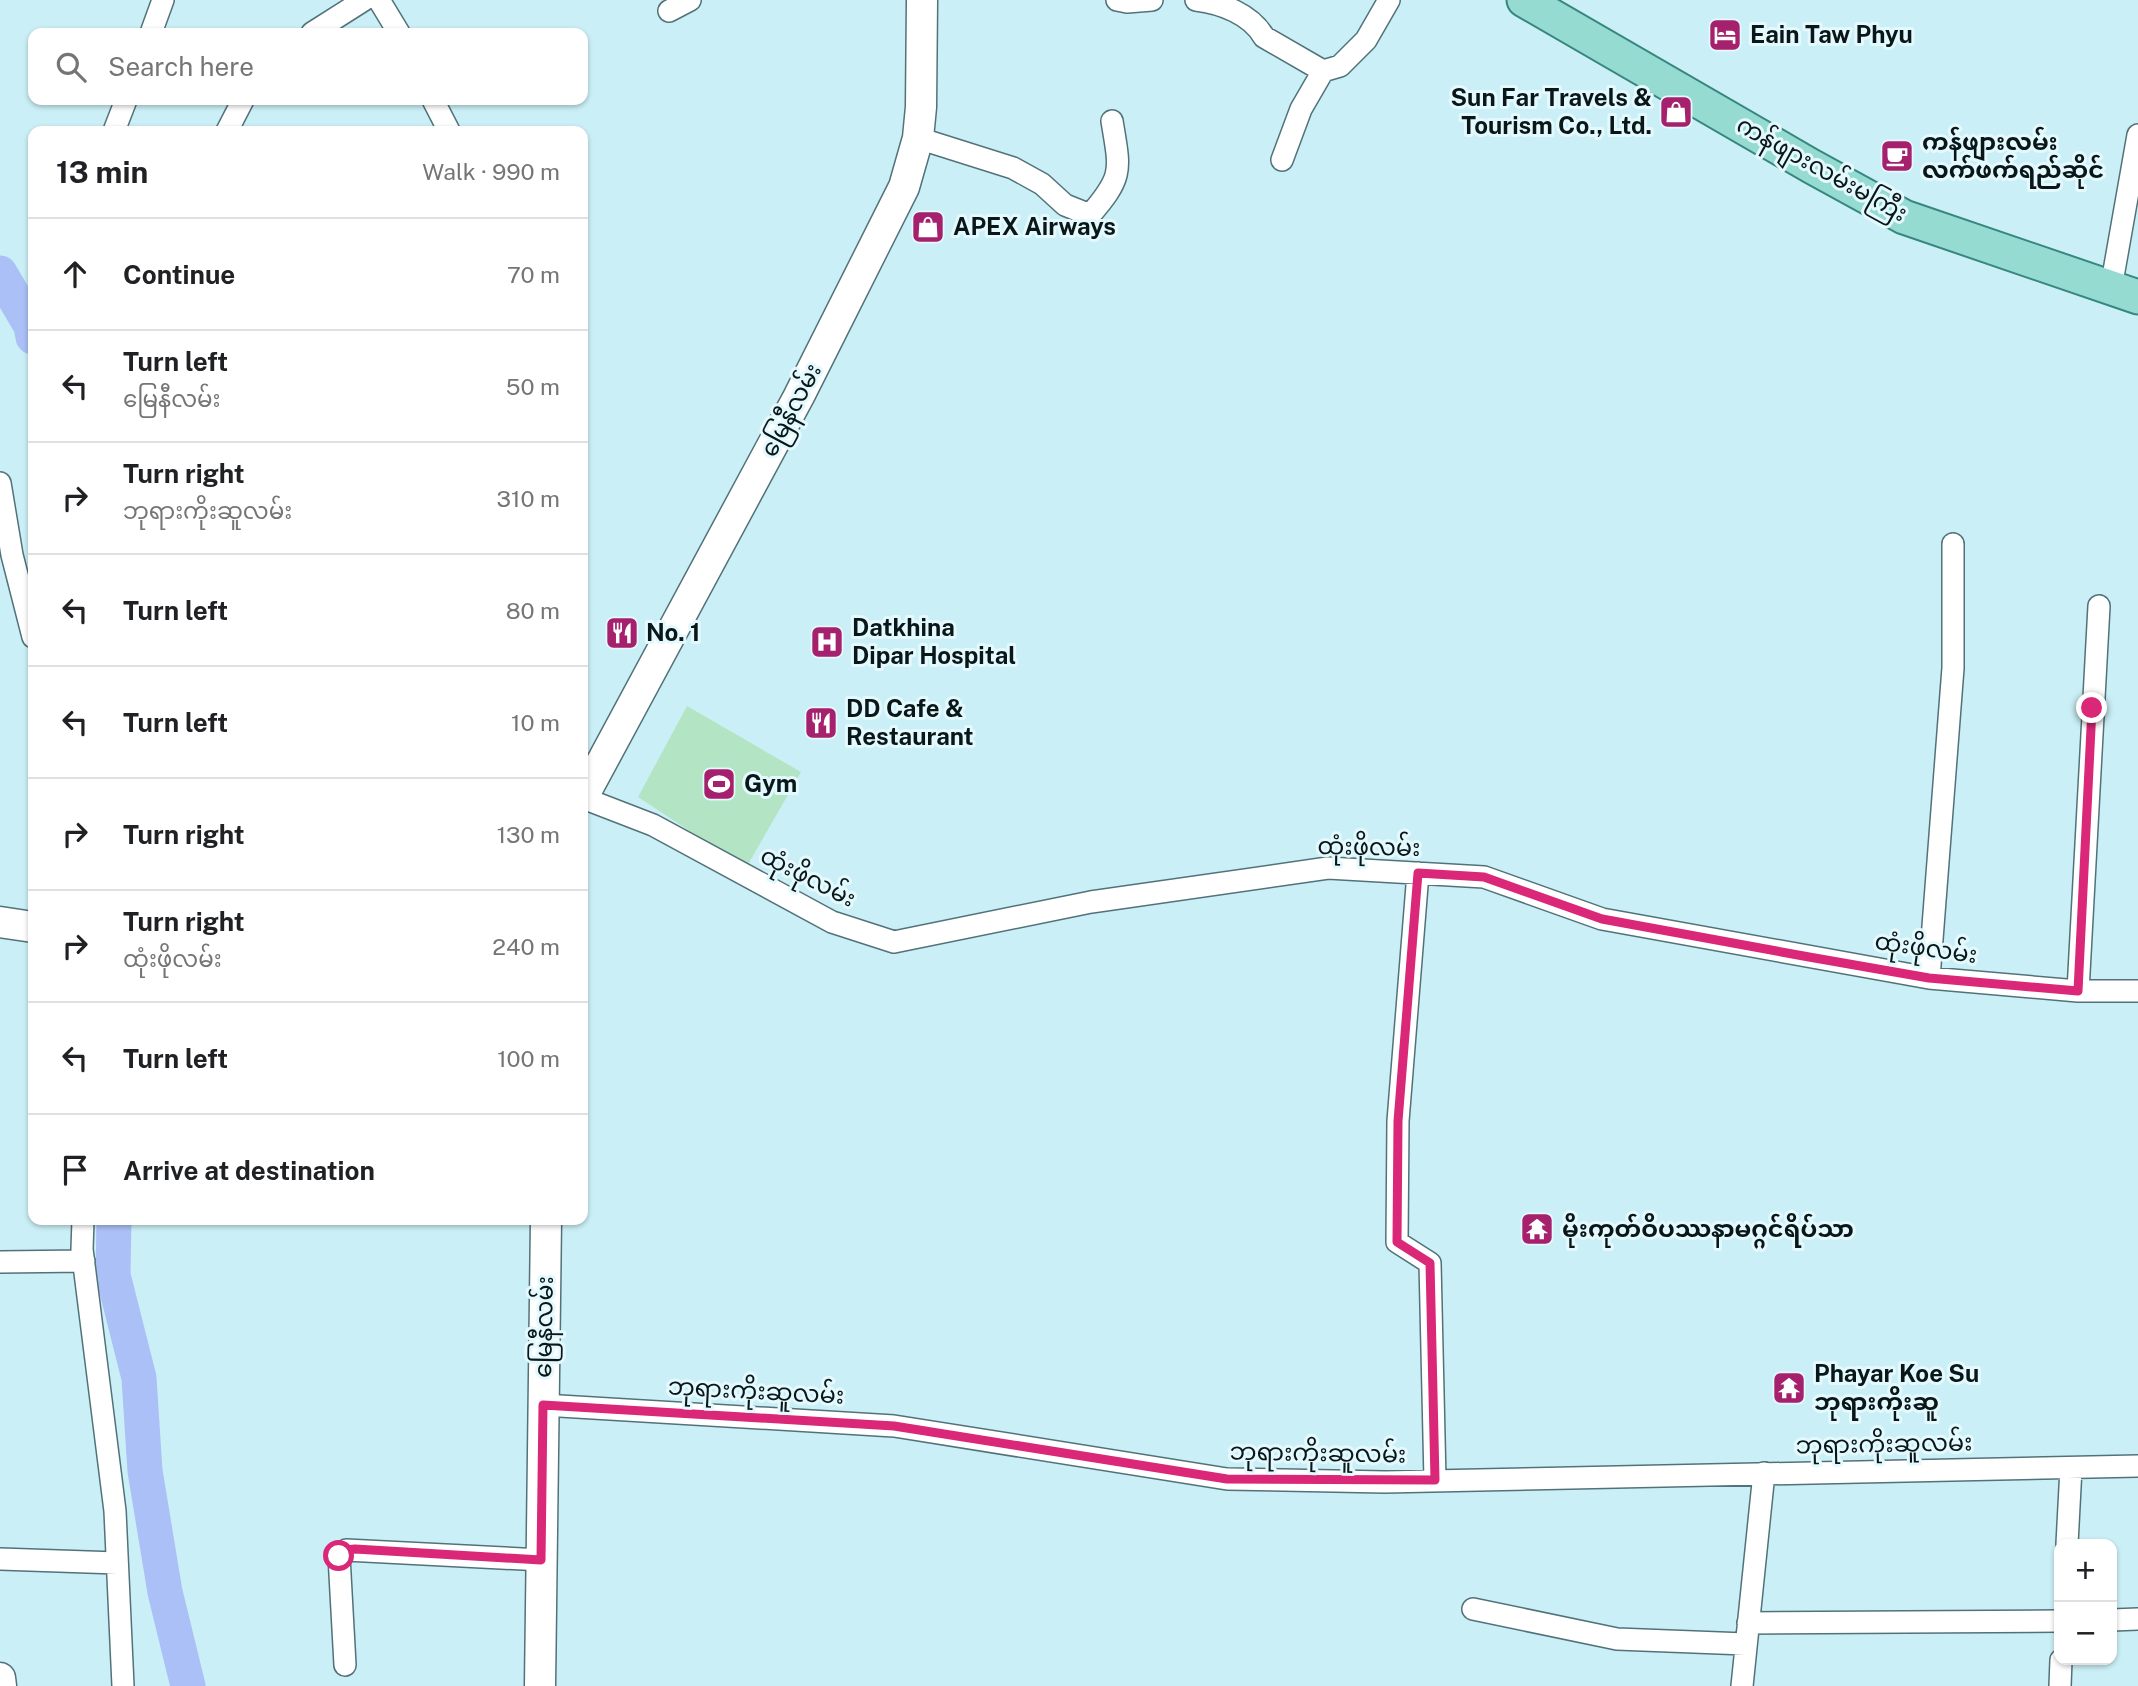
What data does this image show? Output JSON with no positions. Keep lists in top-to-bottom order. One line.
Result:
{"streets":{"main road":["ကန်ဖျားလမ်းမကြီး","မြေနီလမ်း"],"street":["ထုံးဖိုလမ်း","ဘုရားကိုးဆူလမ်း"]},"crossings":[["မြေနီလမ်း","ဘုရားကိုးဆူလမ်း"]],"places":{"hotel":["Eain Taw Phyu"],"shop":["Sun Far Travels & Tourism Co., Ltd.","APEX Airways"],"cafe":["ကန်ဖျားလမ်း လက်ဖက်ရည်ဆိုင်"],"restaurant":["No. 1","DD Cafe & Restaurant"],"hospital":["Datkhina Dipar Hospital"],"sports":["Gym"],"temple":["မိုးကုတ်ဝိပဿနာမဂ္ဂင်ရိပ်သာ","Phayar Koe Su ဘုရားကိုးဆူ"]},"page":{"search":"Search here","heading":["13 min","Walk · 990 m"],"list":[["Continue","70 m"],["Turn left","မြေနီလမ်း","50 m"],["Turn right","ဘုရားကိုးဆူလမ်း","310 m"],["Turn left","80 m"],["Turn left","10 m"],["Turn right","130 m"],["Turn right","ထုံးဖိုလမ်း","240 m"],["Turn left","100 m"],"Arrive at destination"],"map_buttons":["+","−"]}}
